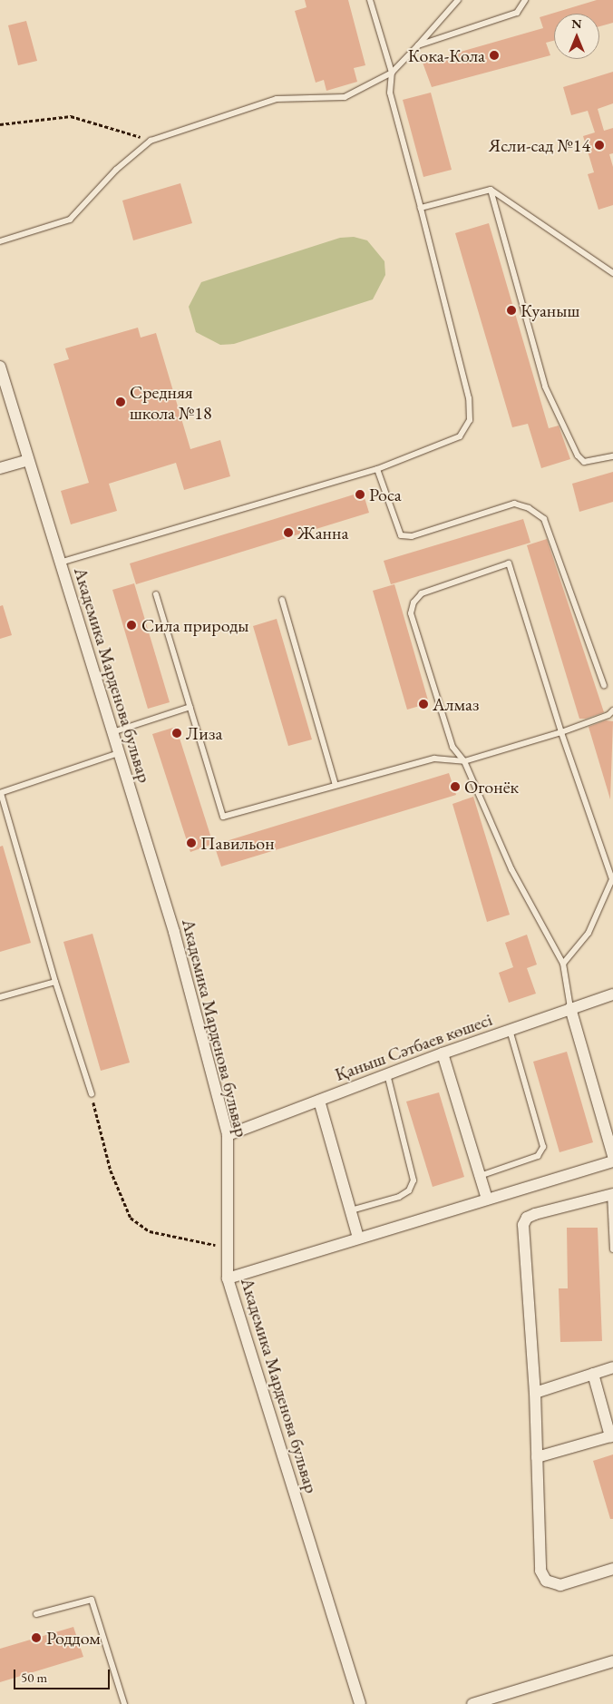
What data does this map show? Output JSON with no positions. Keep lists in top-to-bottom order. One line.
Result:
{"streets":{"street":["Академика Марденова бульвар","Қаныш Сәтбаев көшесі"]},"crossings":[["Академика Марденова бульвар","Қаныш Сәтбаев көшесі"]],"places":["Кока-Кола","Ясли-сад №14","Куаныш","Средняя школа №18","Роса","Жанна","Сила природы","Алмаз","Лиза","Огонёк","Павильон","Роддом"],"scale_bar":"50 m","north":"top"}
